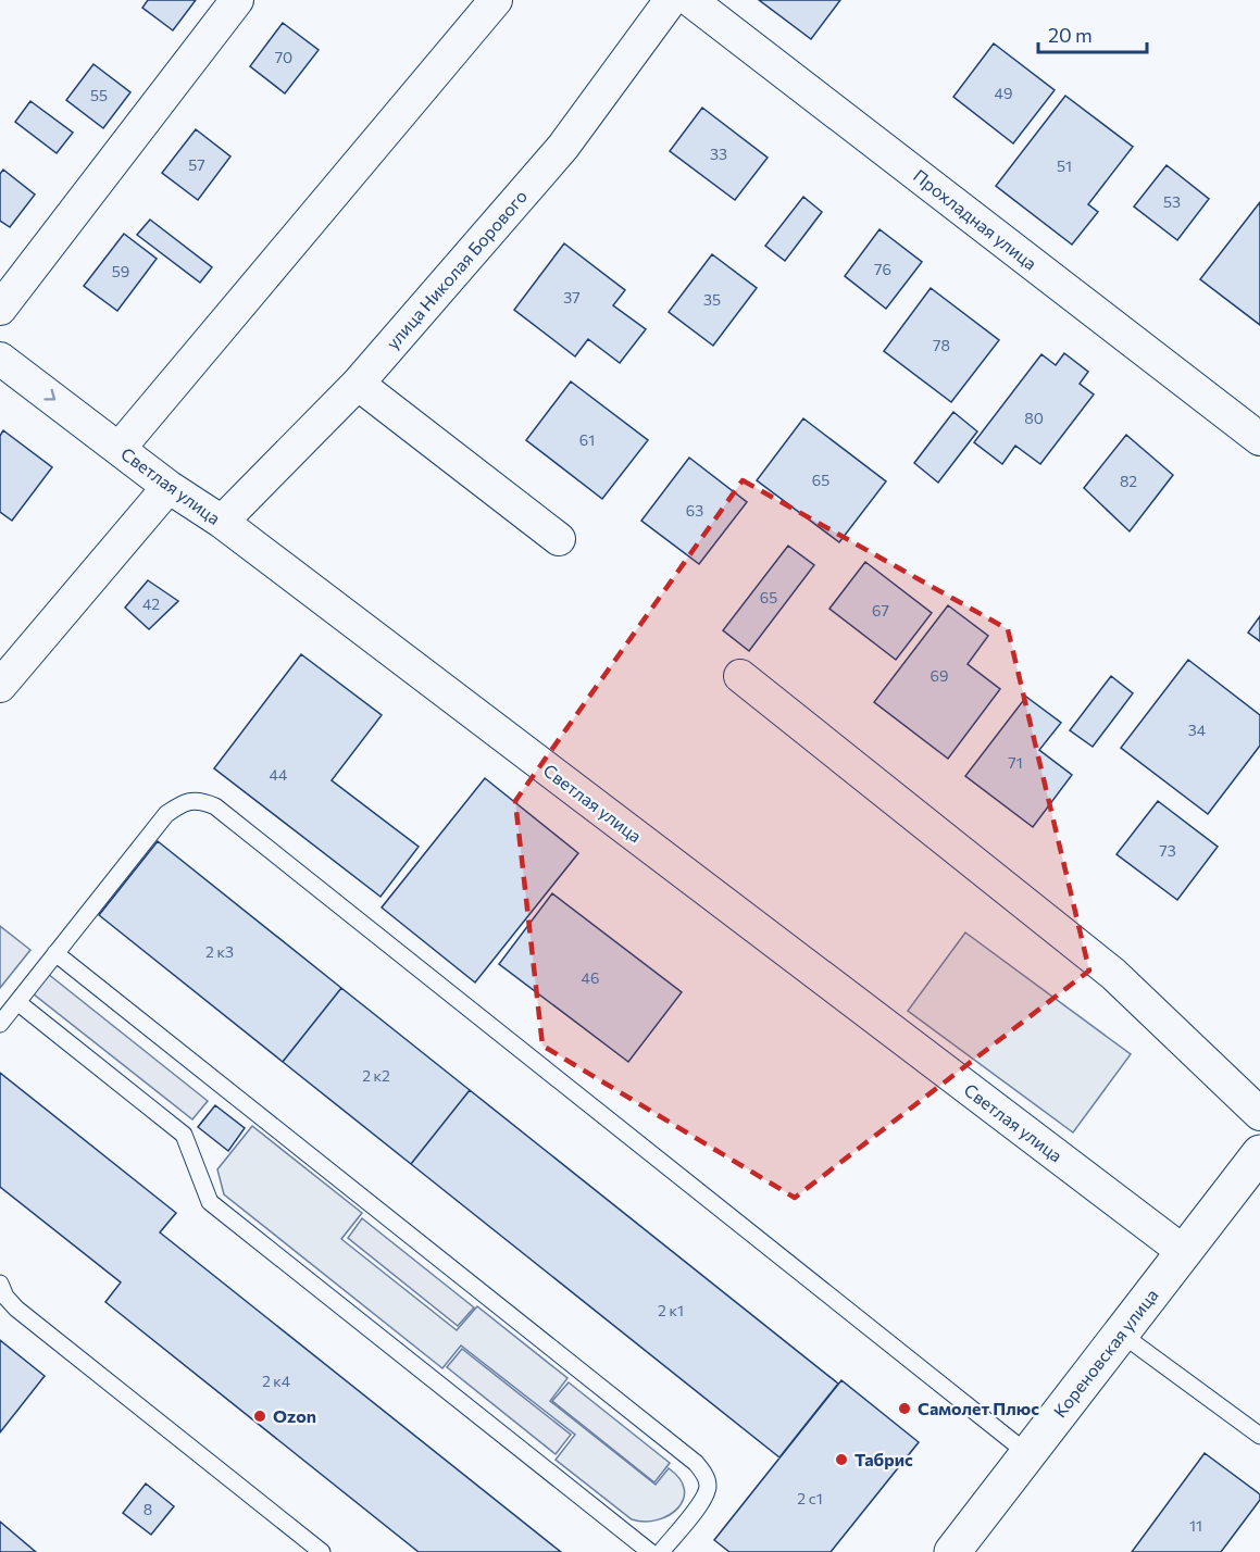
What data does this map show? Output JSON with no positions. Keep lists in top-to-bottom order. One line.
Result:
{"streets":{"street":["Прохладная улица","улица Николая Борового","Светлая улица","Кореновская улица"]},"crossings":[["улица Николая Борового","Светлая улица"],["Светлая улица","Кореновская улица"]],"places":["Самолет Плюс","Ozon","Табрис"],"house_numbers":["70","49","55","33","57","51","53","76","59","37","35","78","80","61","65","82","63","65","42","67","69","34","71","44","73","2 к3","46","2 к2","2 к1","2 к4","2 с1","8","11"],"scale_bar":"20 m"}
